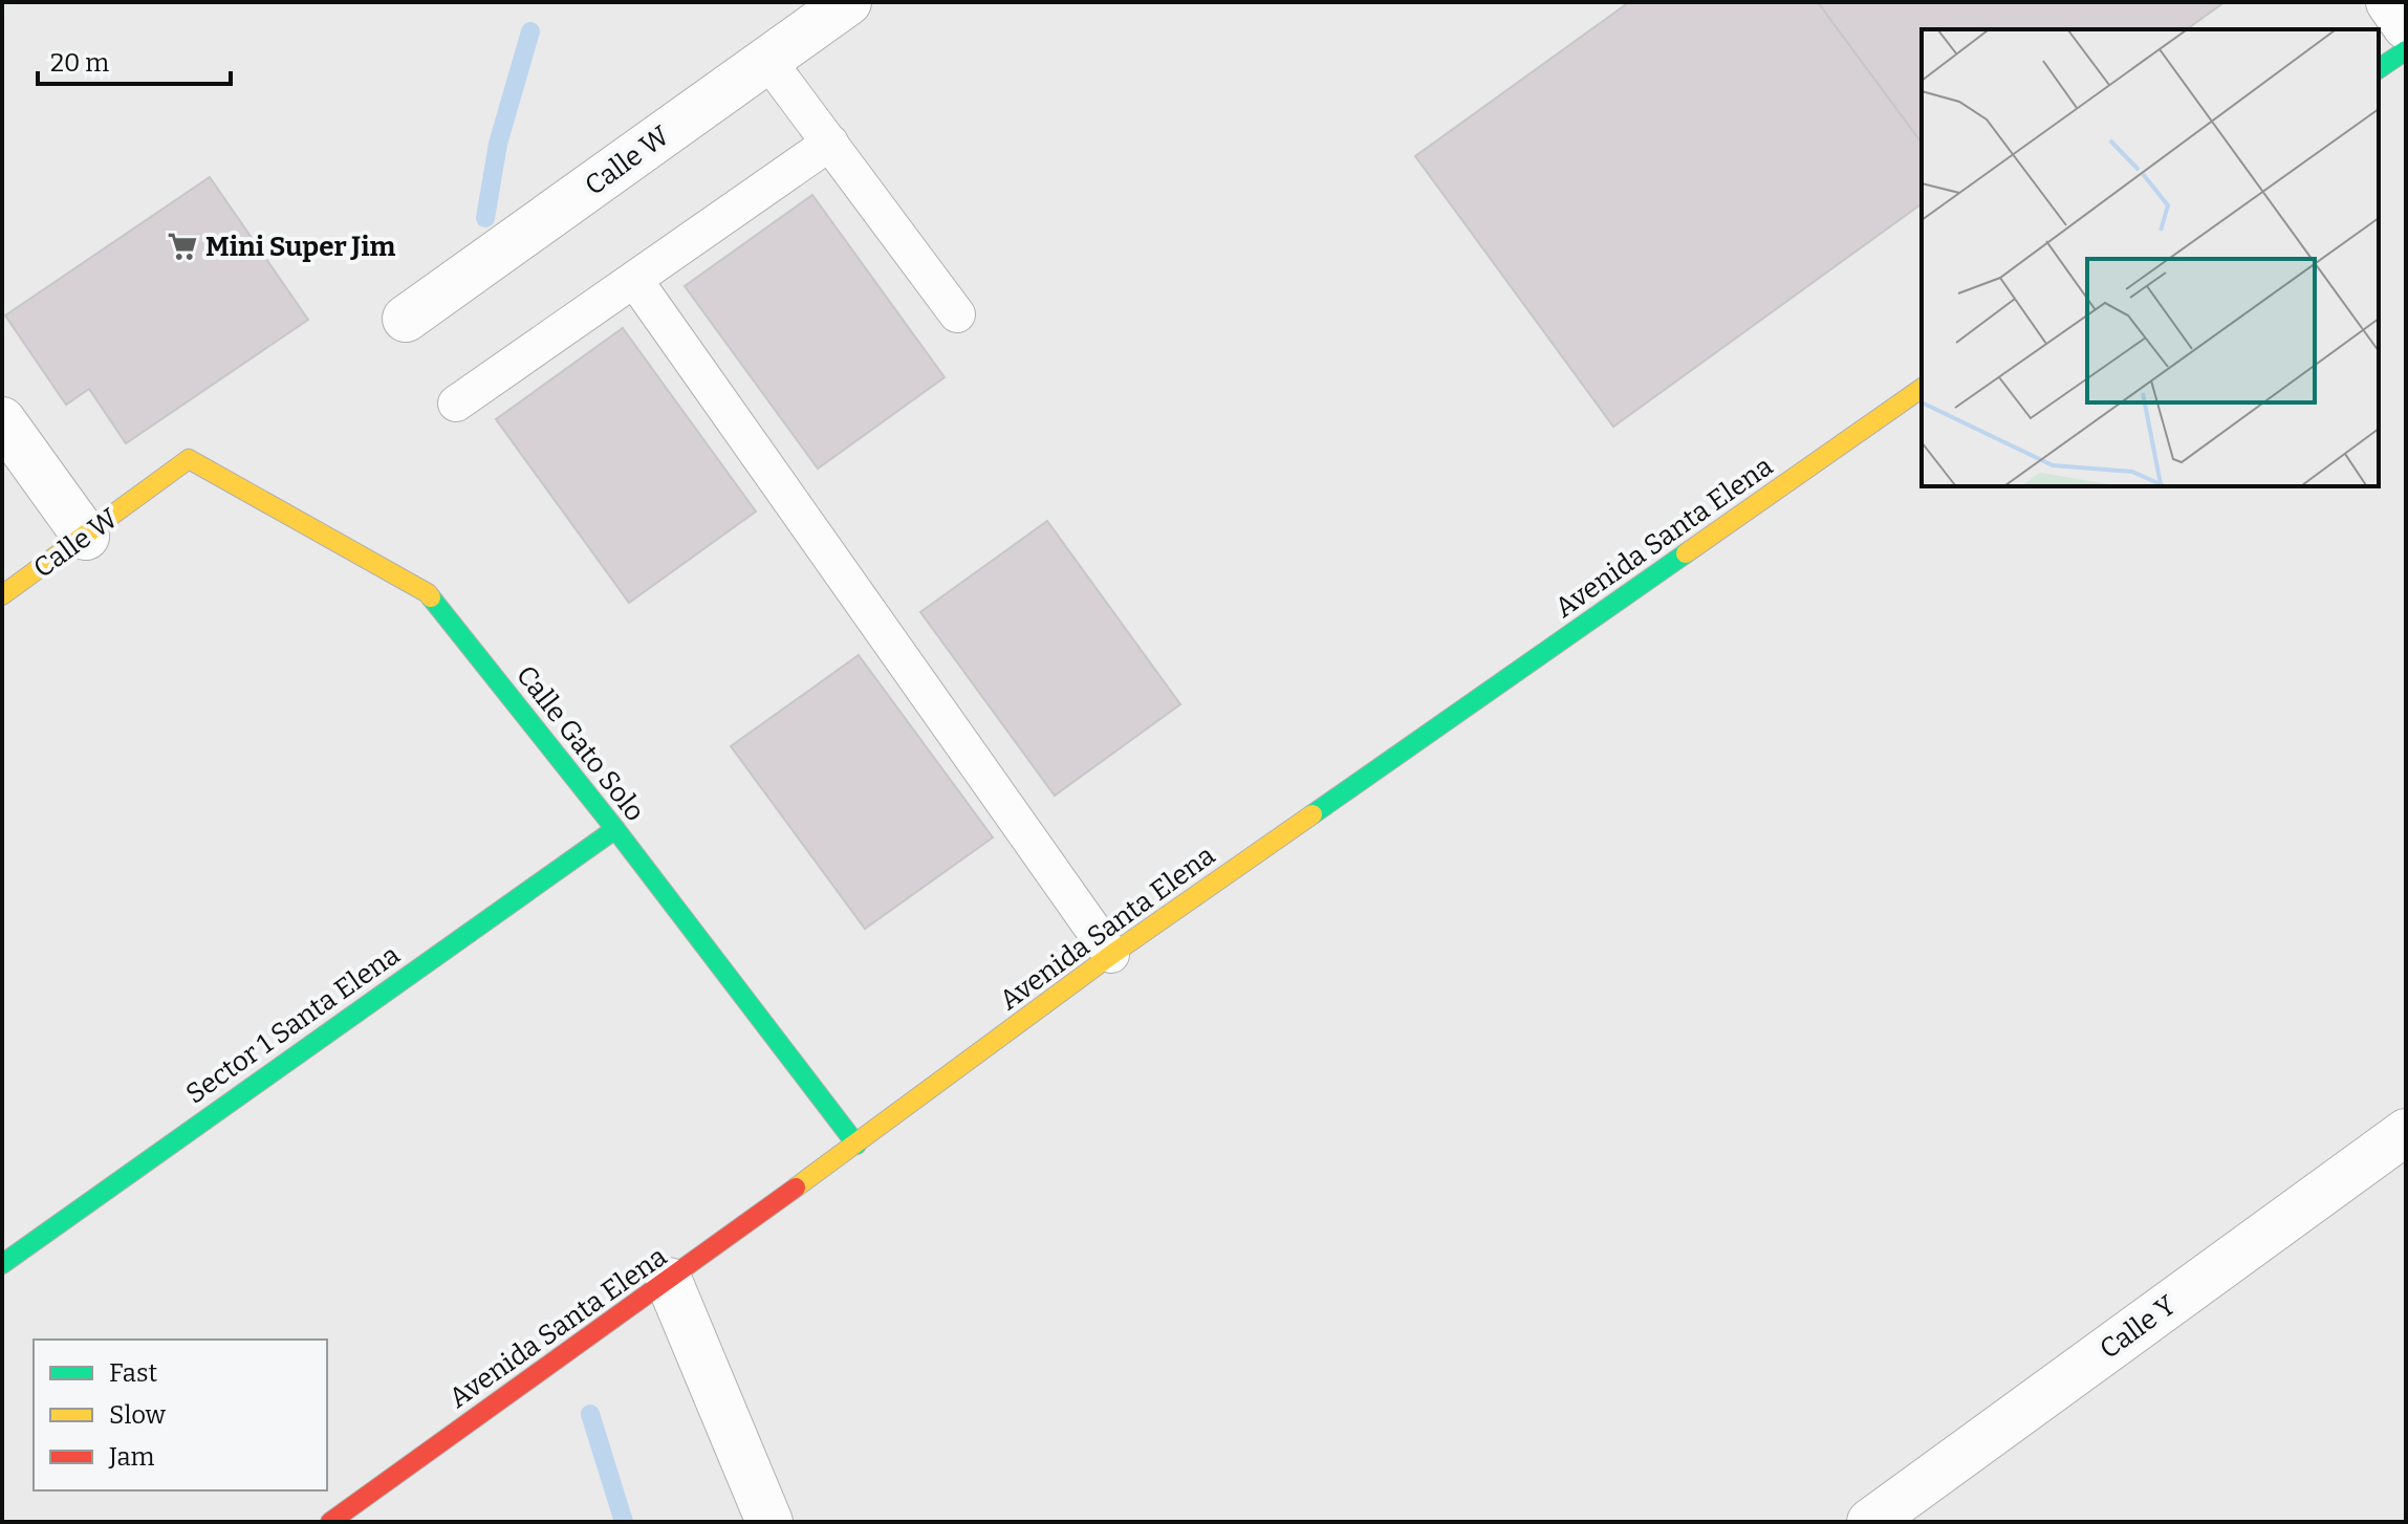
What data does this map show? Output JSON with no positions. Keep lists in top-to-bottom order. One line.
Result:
{"streets":{"street":["Calle W","Avenida Santa Elena","Calle Gato Solo","Sector 1 Santa Elena","Calle Y"]},"crossings":[["Calle W","Calle Gato Solo"],["Avenida Santa Elena","Calle Gato Solo"],["Calle Gato Solo","Sector 1 Santa Elena"]],"places":{"supermarket":["Mini Super Jim"]},"legend":["Fast","Slow","Jam"],"scale_bar":"20 m"}
